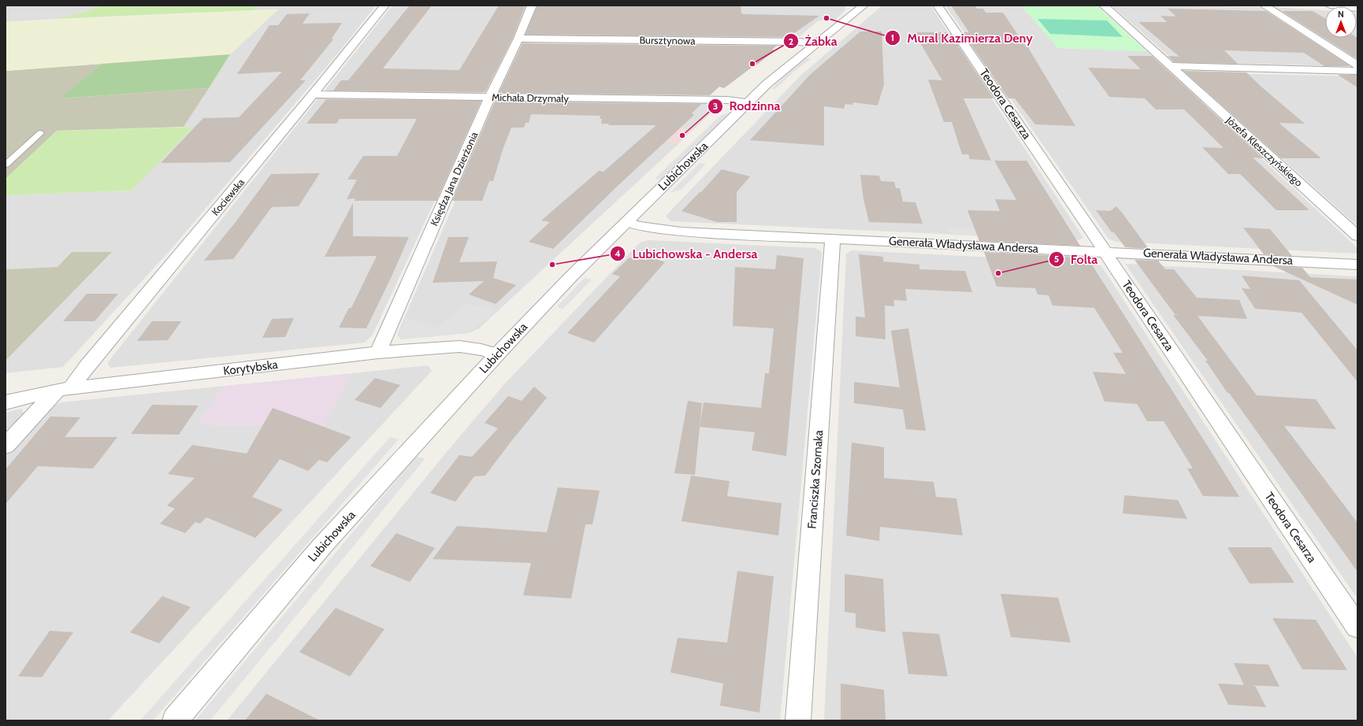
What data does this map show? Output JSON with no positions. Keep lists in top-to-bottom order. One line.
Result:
{"streets":{"street":["Bursztynowa","Michała Drzymały","Teodora Cesarza","Józefa Kleszczyńskiego","Lubichowska","Księdza Jana Dzierżonia","Kociewska","Generała Władysława Andersa","Korytybska","Franciszka Szornaka"]},"crossings":[["Bursztynowa","Lubichowska"],["Bursztynowa","Księdza Jana Dzierżonia"],["Michała Drzymały","Lubichowska"],["Michała Drzymały","Księdza Jana Dzierżonia"],["Michała Drzymały","Kociewska"],["Teodora Cesarza","Generała Władysława Andersa"],["Lubichowska","Generała Władysława Andersa"],["Lubichowska","Korytybska"],["Księdza Jana Dzierżonia","Korytybska"],["Kociewska","Korytybska"],["Generała Władysława Andersa","Franciszka Szornaka"]],"places":["Mural Kazimierza Deny","Żabka","Rodzinna","Lubichowska - Andersa","Folta"],"north":"top"}
